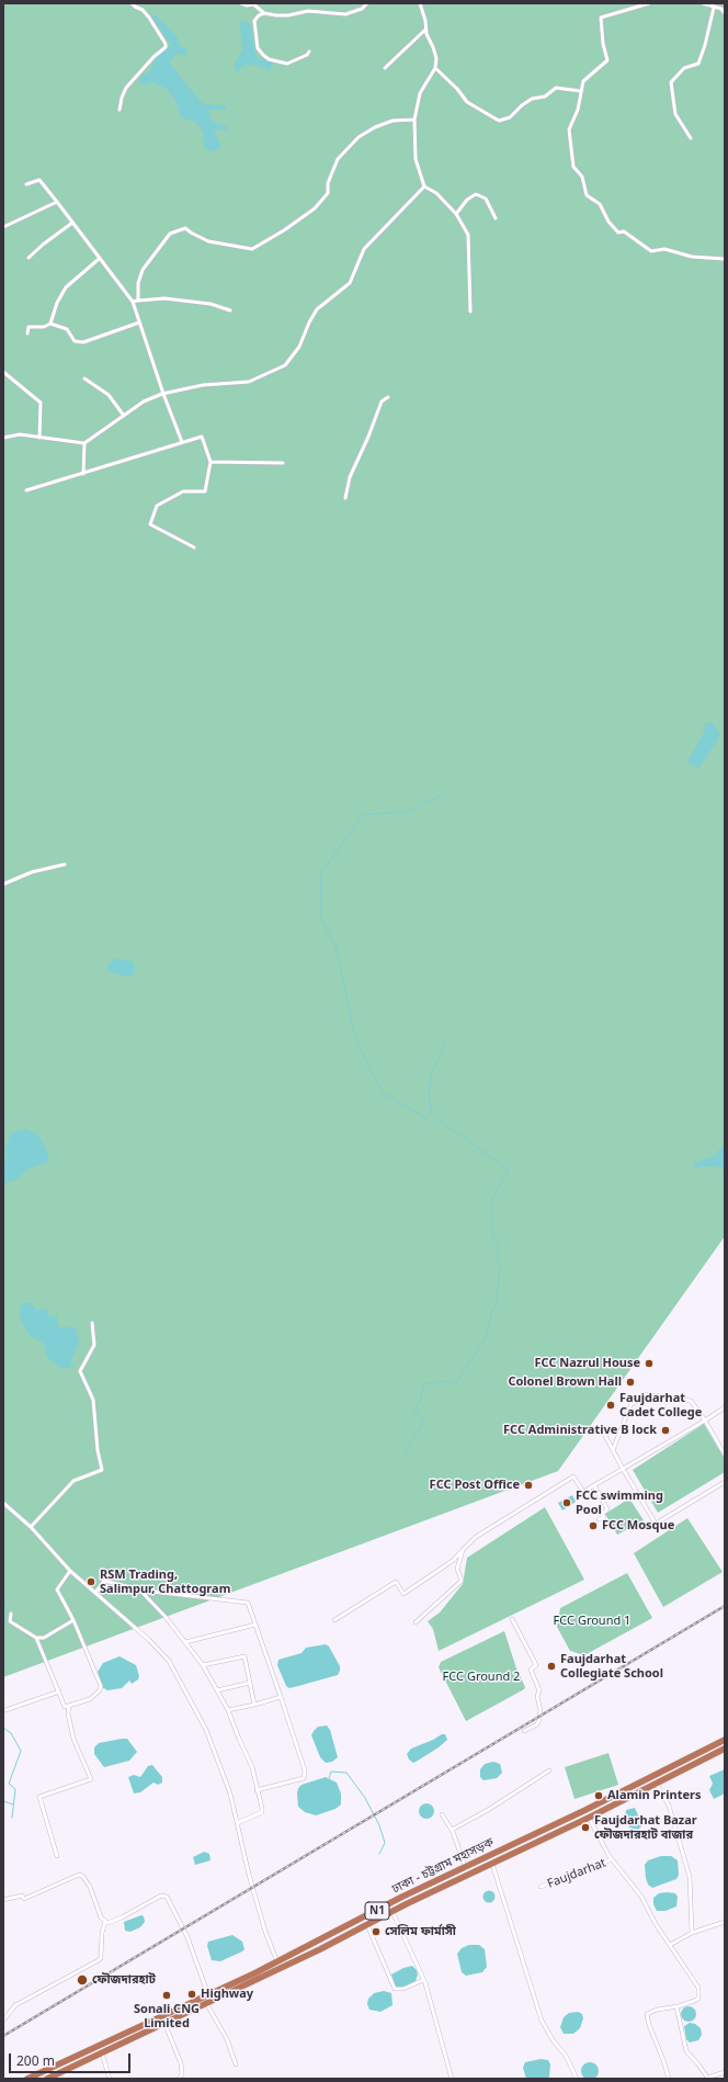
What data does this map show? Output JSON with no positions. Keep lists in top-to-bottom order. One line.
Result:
{"streets":{"highway":["ঢাকা - চট্টগ্রাম মহাসড়ক","N1"],"street":["Faujdarhat"]},"parks":["FCC Ground 1","FCC Ground 2"],"places":["FCC Nazrul House","Colonel Brown Hall","Faujdarhat Cadet College","FCC Administrative B lock","FCC Post Office","FCC swimming Pool","FCC Mosque","RSM Trading, Salimpur, Chattogram","Faujdarhat Collegiate School","Alamin Printers","Faujdarhat Bazar ফৌজদারহাট বাজার","সেলিম ফার্মাসী","ফৌজদারহাট","Highway","Sonali CNG Limited"],"scale_bar":"200 m"}
